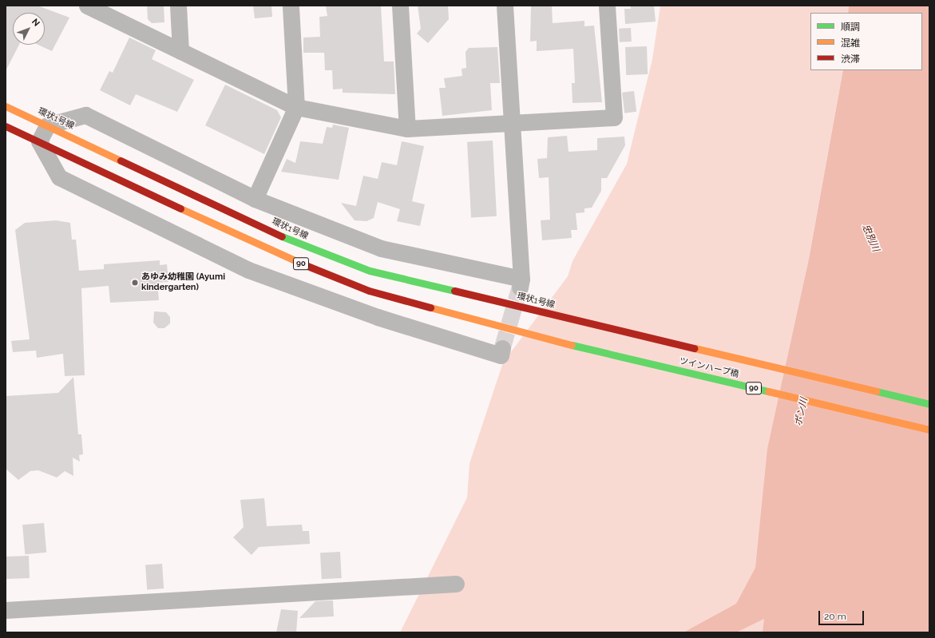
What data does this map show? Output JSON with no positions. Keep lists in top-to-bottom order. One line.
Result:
{"streets":{"main road":["環状1号線","90","ツインハープ橋"]},"crossings":[["環状1号線","ツインハープ橋"],["90","ツインハープ橋"]],"water":["忠別川","ポン川"],"places":["あゆみ幼稚園 (Ayumi kindergarten)"],"legend":["順調","混雑","渋滞"],"scale_bar":"20 m","north":"top right"}
